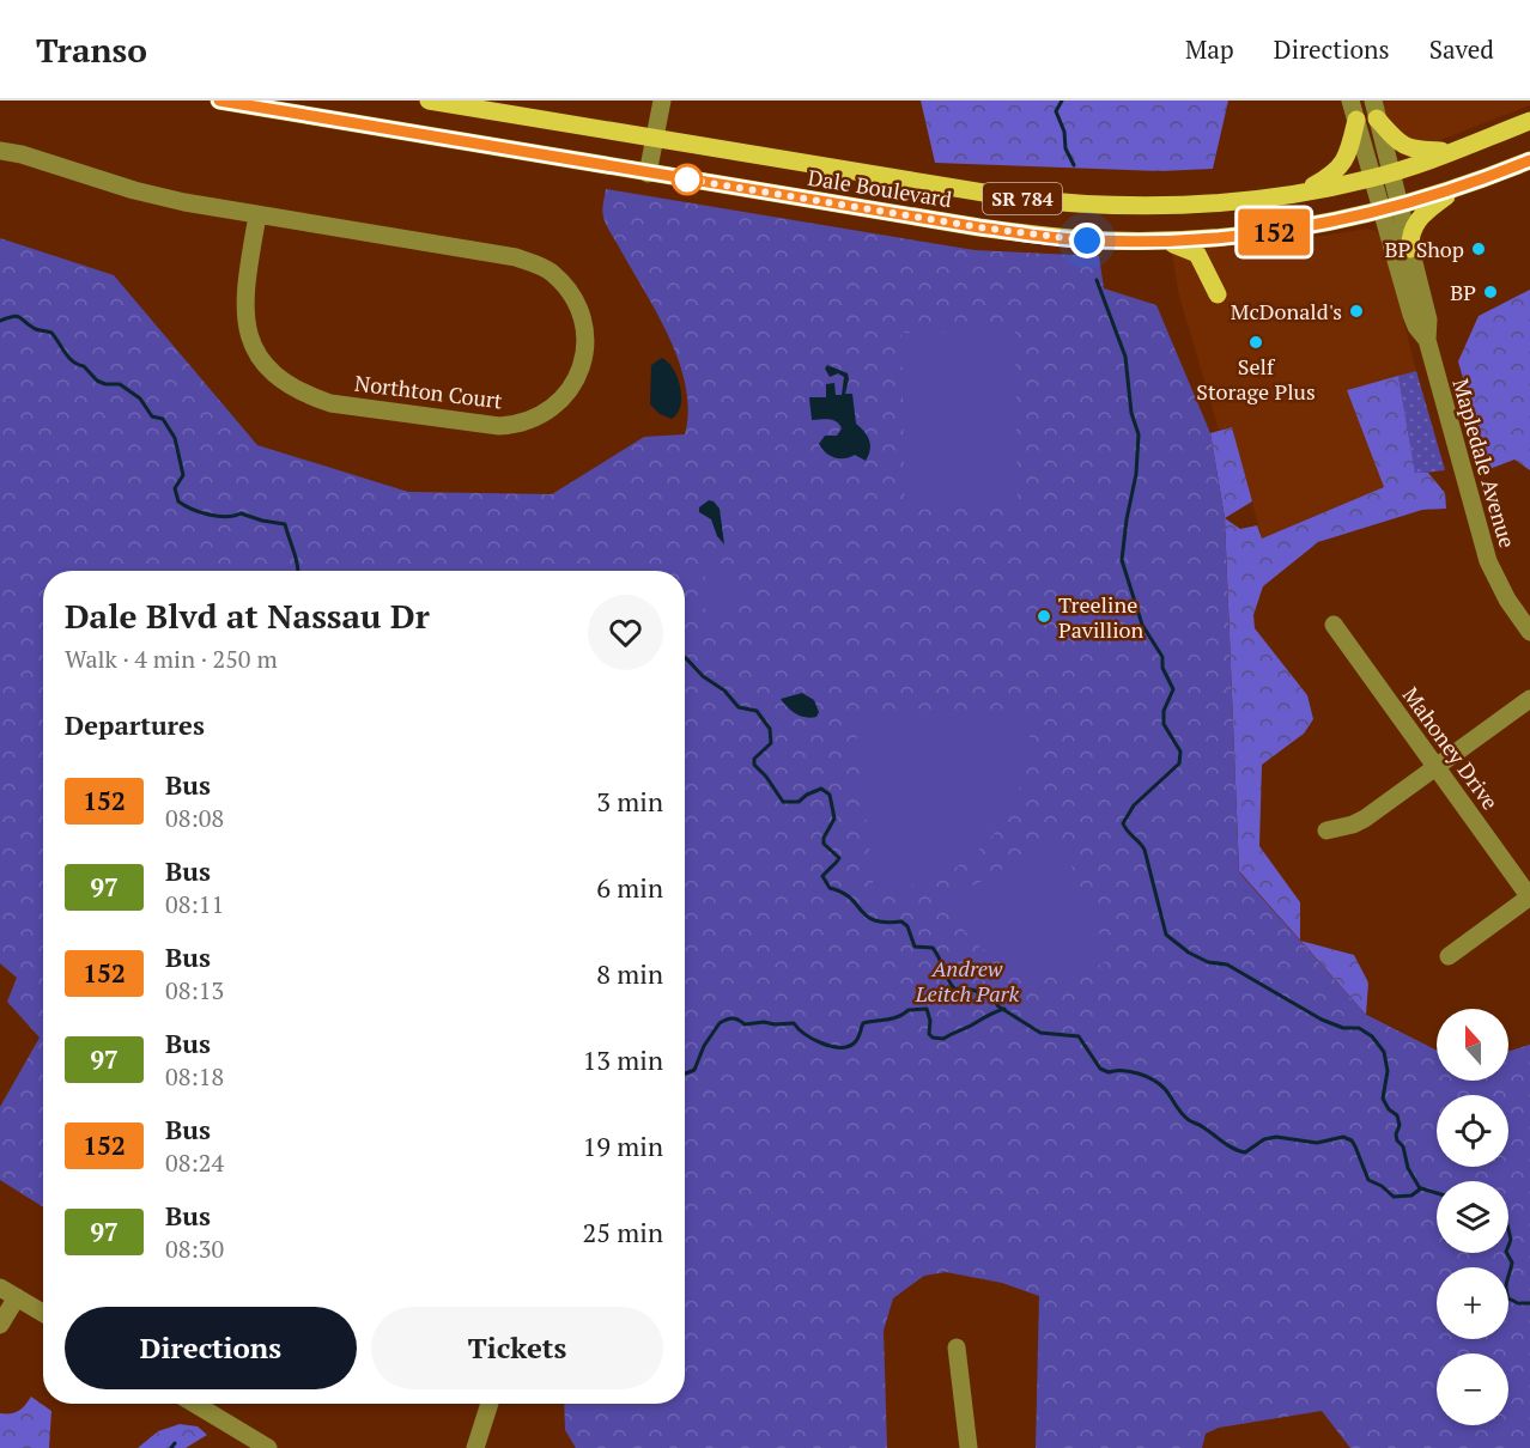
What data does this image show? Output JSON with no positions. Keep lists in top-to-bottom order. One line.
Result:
{"streets":{"main road":["Dale Boulevard","SR 784"],"street":["Northton Court","Mapledale Avenue","Mahoney Drive"]},"crossings":[["Dale Boulevard","Mapledale Avenue"]],"parks":["Andrew Leitch Park"],"places":["BP Shop","BP","McDonald's","Self Storage Plus","Treeline Pavillion"],"lines":["bus line 152"],"north":"top","page":{"header":"Transo","nav":["Map","Directions","Saved"],"on_map":"152","heading":[["Dale Blvd at Nassau Dr","Walk · 4 min · 250 m"],"Departures"],"list":[{"mark":"152","name":"Bus","note":"08:08","value":"3 min"},{"mark":"97","name":"Bus","note":"08:11","value":"6 min"},{"mark":"152","name":"Bus","note":"08:13","value":"8 min"},{"mark":"97","name":"Bus","note":"08:18","value":"13 min"},{"mark":"152","name":"Bus","note":"08:24","value":"19 min"},{"mark":"97","name":"Bus","note":"08:30","value":"25 min"}],"map_buttons":["+","−"],"buttons":["Directions","Tickets"]}}
